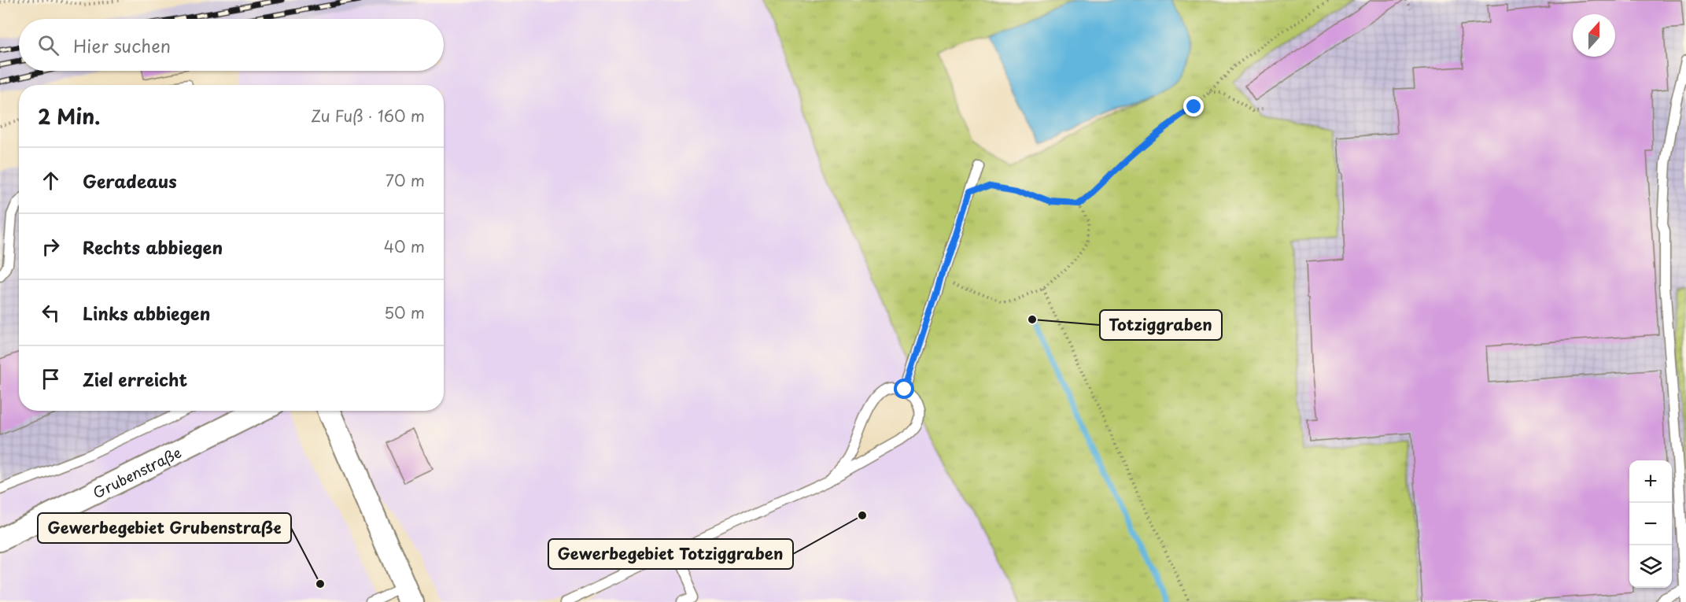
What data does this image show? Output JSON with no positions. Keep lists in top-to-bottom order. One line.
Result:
{"streets":{"street":["Grubenstraße"]},"places":["Totziggraben","Gewerbegebiet Totziggraben","Gewerbegebiet Grubenstraße"],"north":"top","page":{"search":"Hier suchen","heading":["2 Min.","Zu Fuß · 160 m"],"list":[["Geradeaus","70 m"],["Rechts abbiegen","40 m"],["Links abbiegen","50 m"],"Ziel erreicht"],"map_buttons":["+","−"]}}
